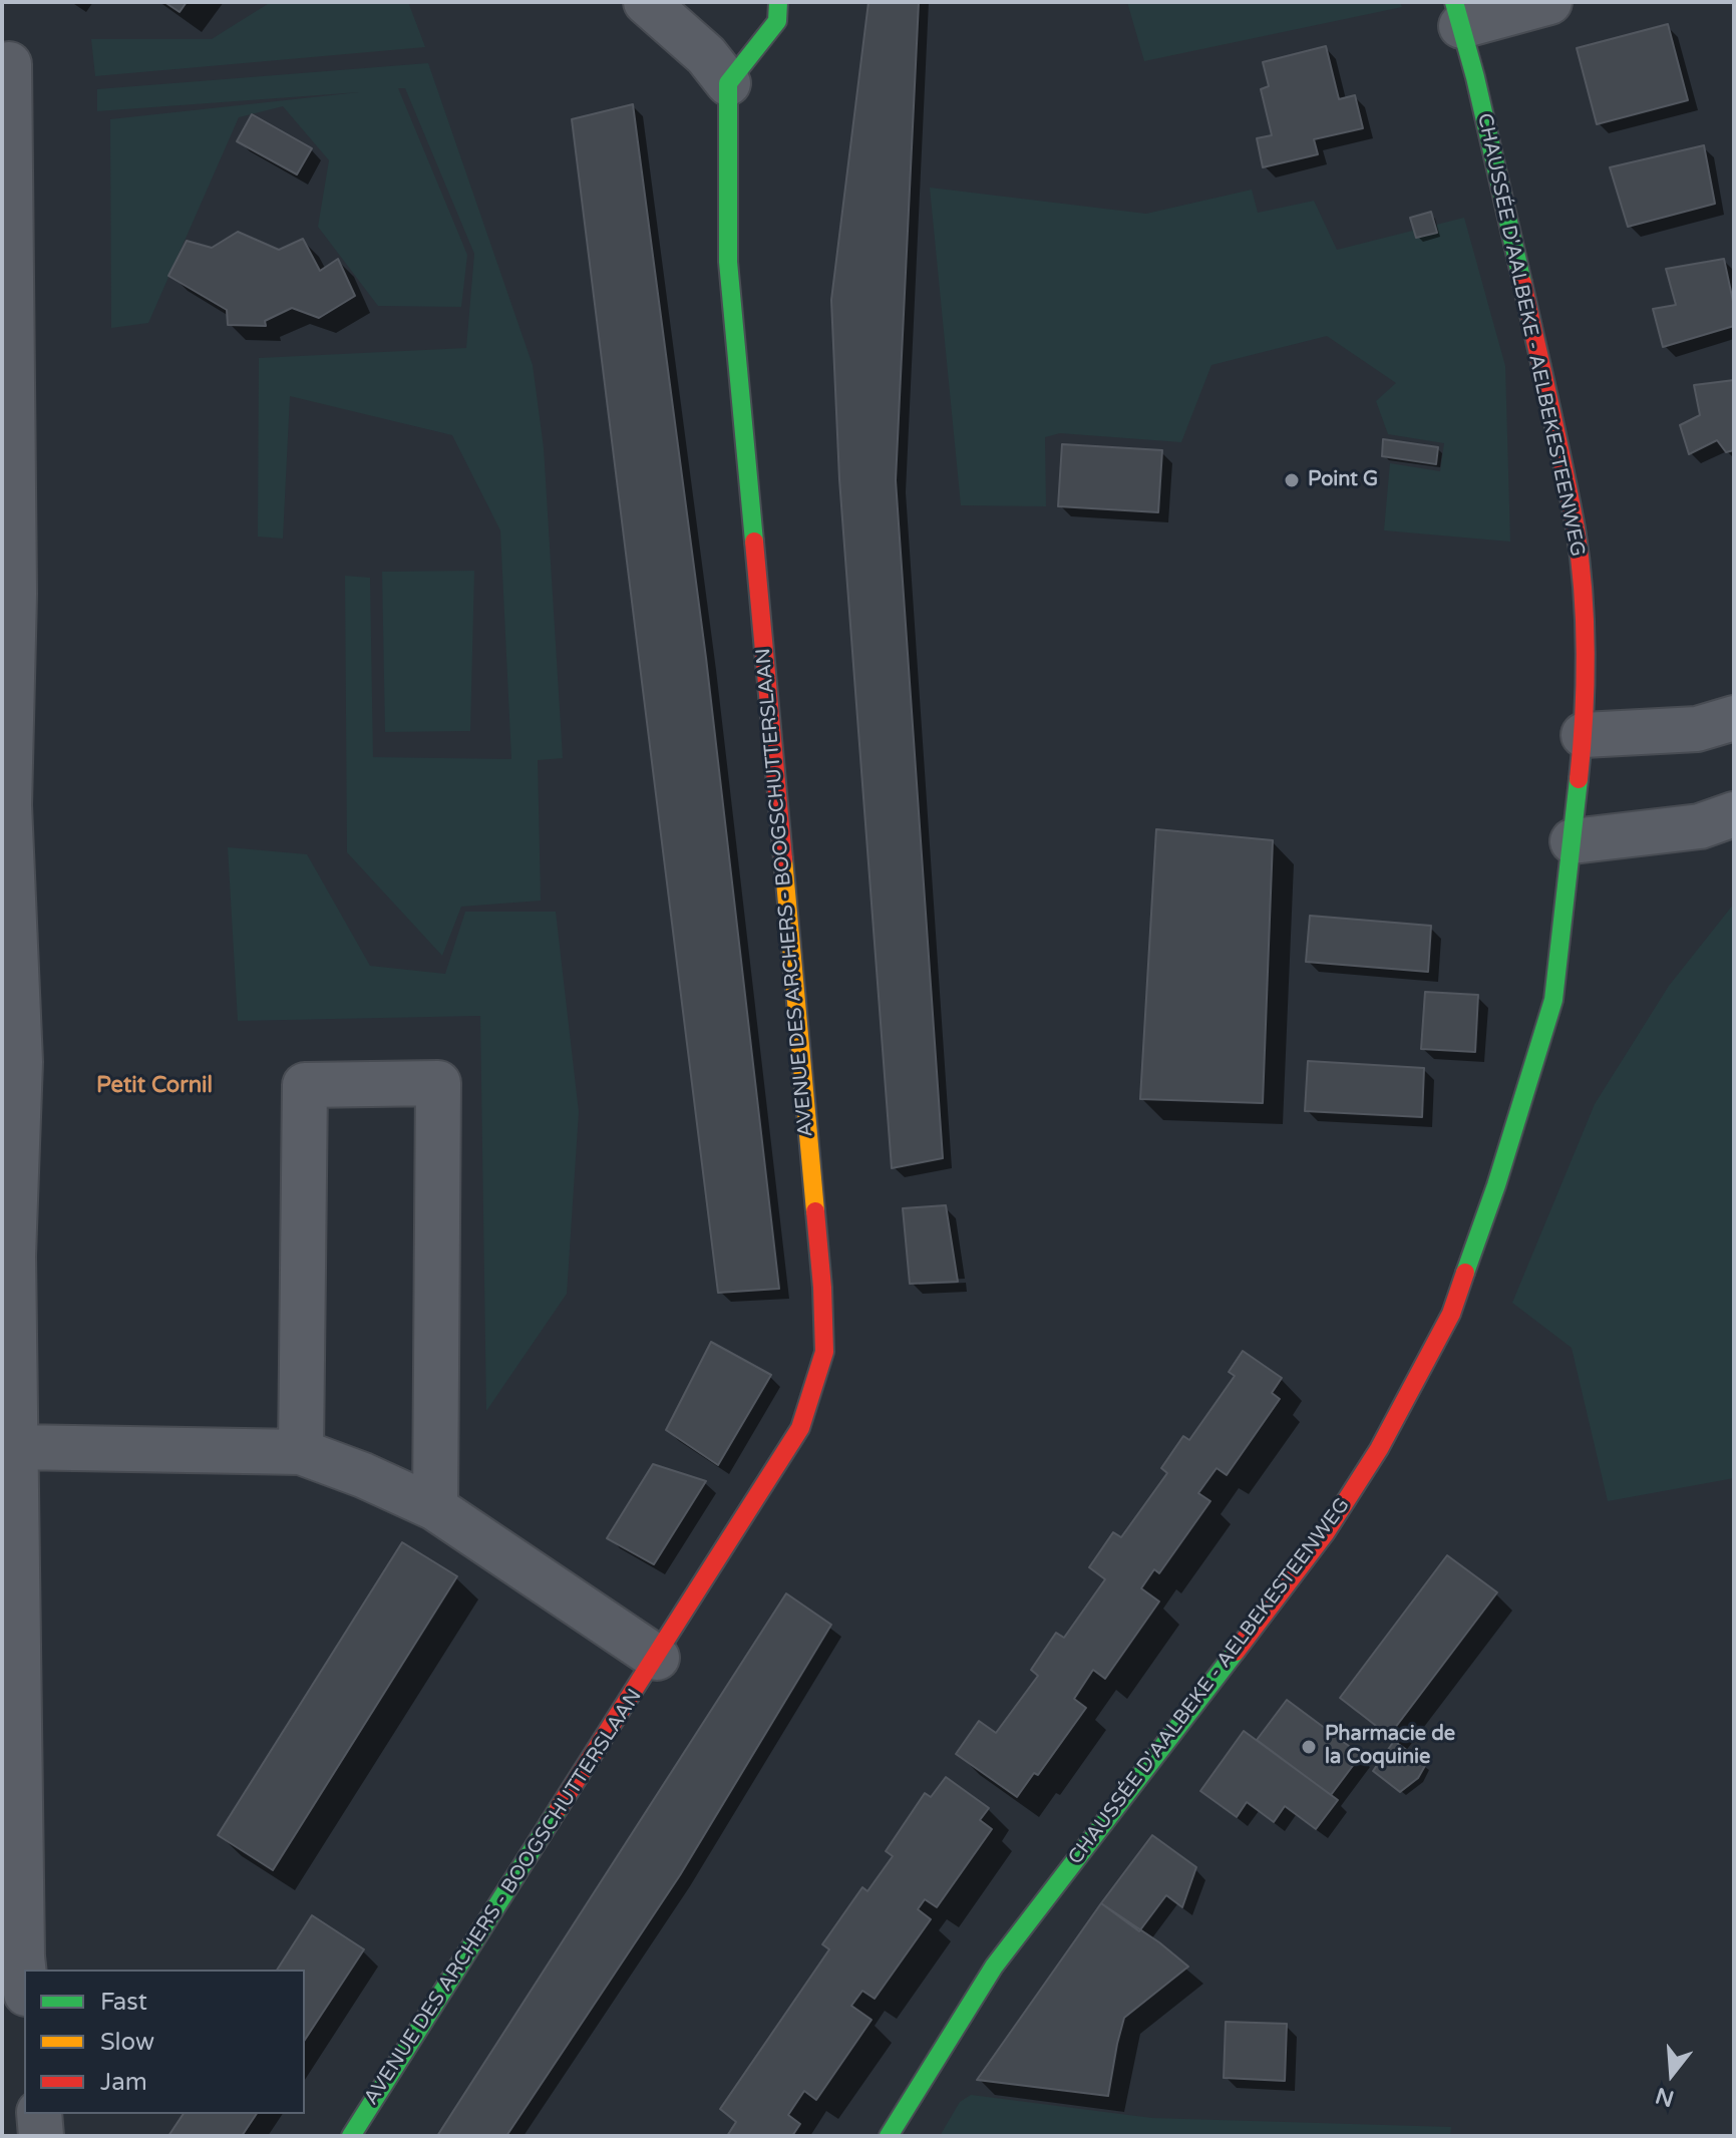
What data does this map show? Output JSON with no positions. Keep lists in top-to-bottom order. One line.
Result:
{"streets":{"main road":["CHAUSSÉE D'AALBEKE - AELBEKESTEENWEG","AVENUE DES ARCHERS - BOOGSCHUTTERSLAAN"]},"districts":["Petit Cornil"],"places":["Point G","Pharmacie de la Coquinie"],"legend":["Fast","Slow","Jam"],"north":"bottom"}
